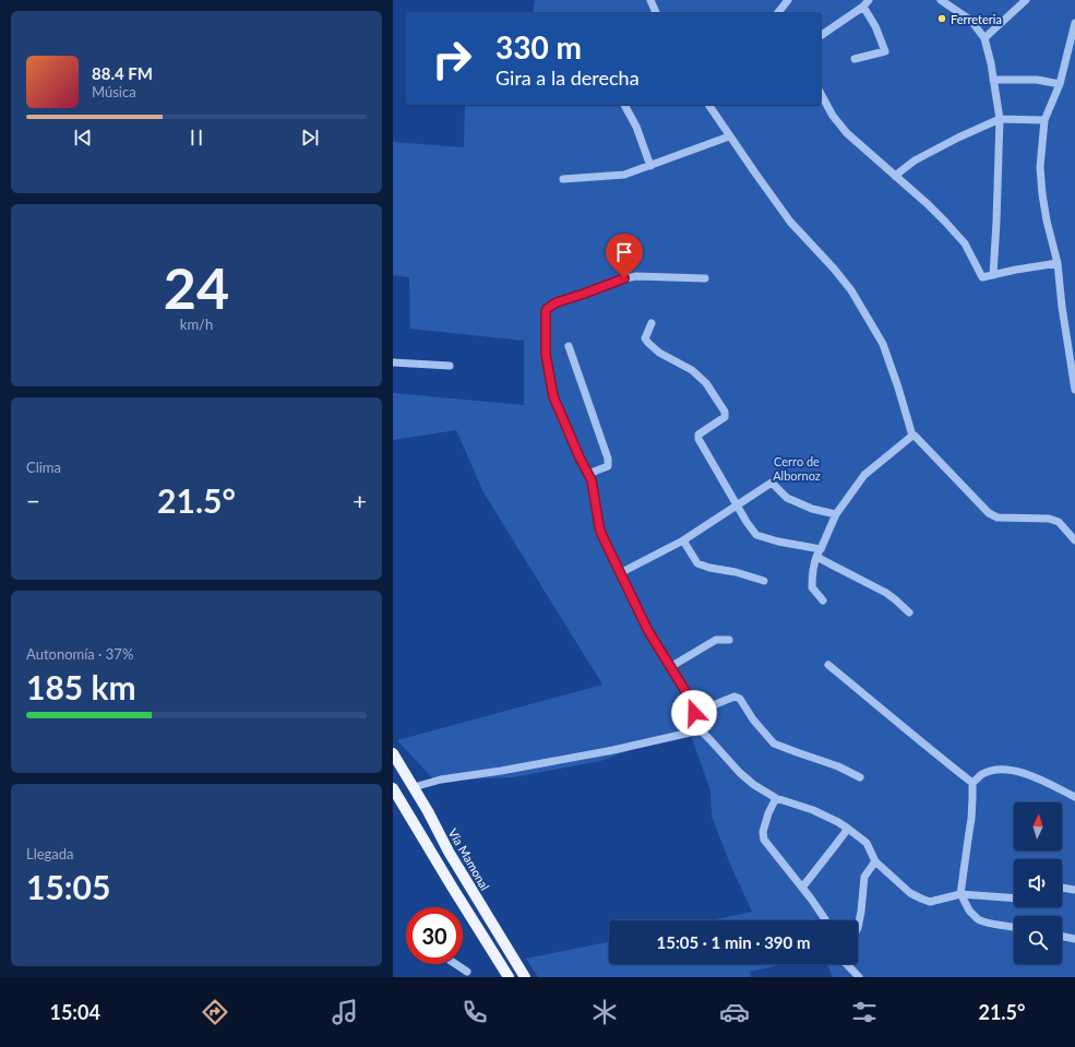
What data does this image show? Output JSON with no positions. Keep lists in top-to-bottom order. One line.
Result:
{"streets":{"main road":["Vía Mamonal"]},"parks":["Cerro de Albornoz"],"places":["Ferreteria"],"north":"top","page":{"turn":["330 m","Gira a la derecha"],"song":["88.4 FM","Música"],"tile":[["24","km/h"],"Clima",["Autonomía · 37%","185 km"],["Llegada","15:05"]],"heat":["−","21.5°","+"],"limit":"30","trip":"15:05 · 1 min · 390 m","tabs":["15:04","21.5°"]}}
